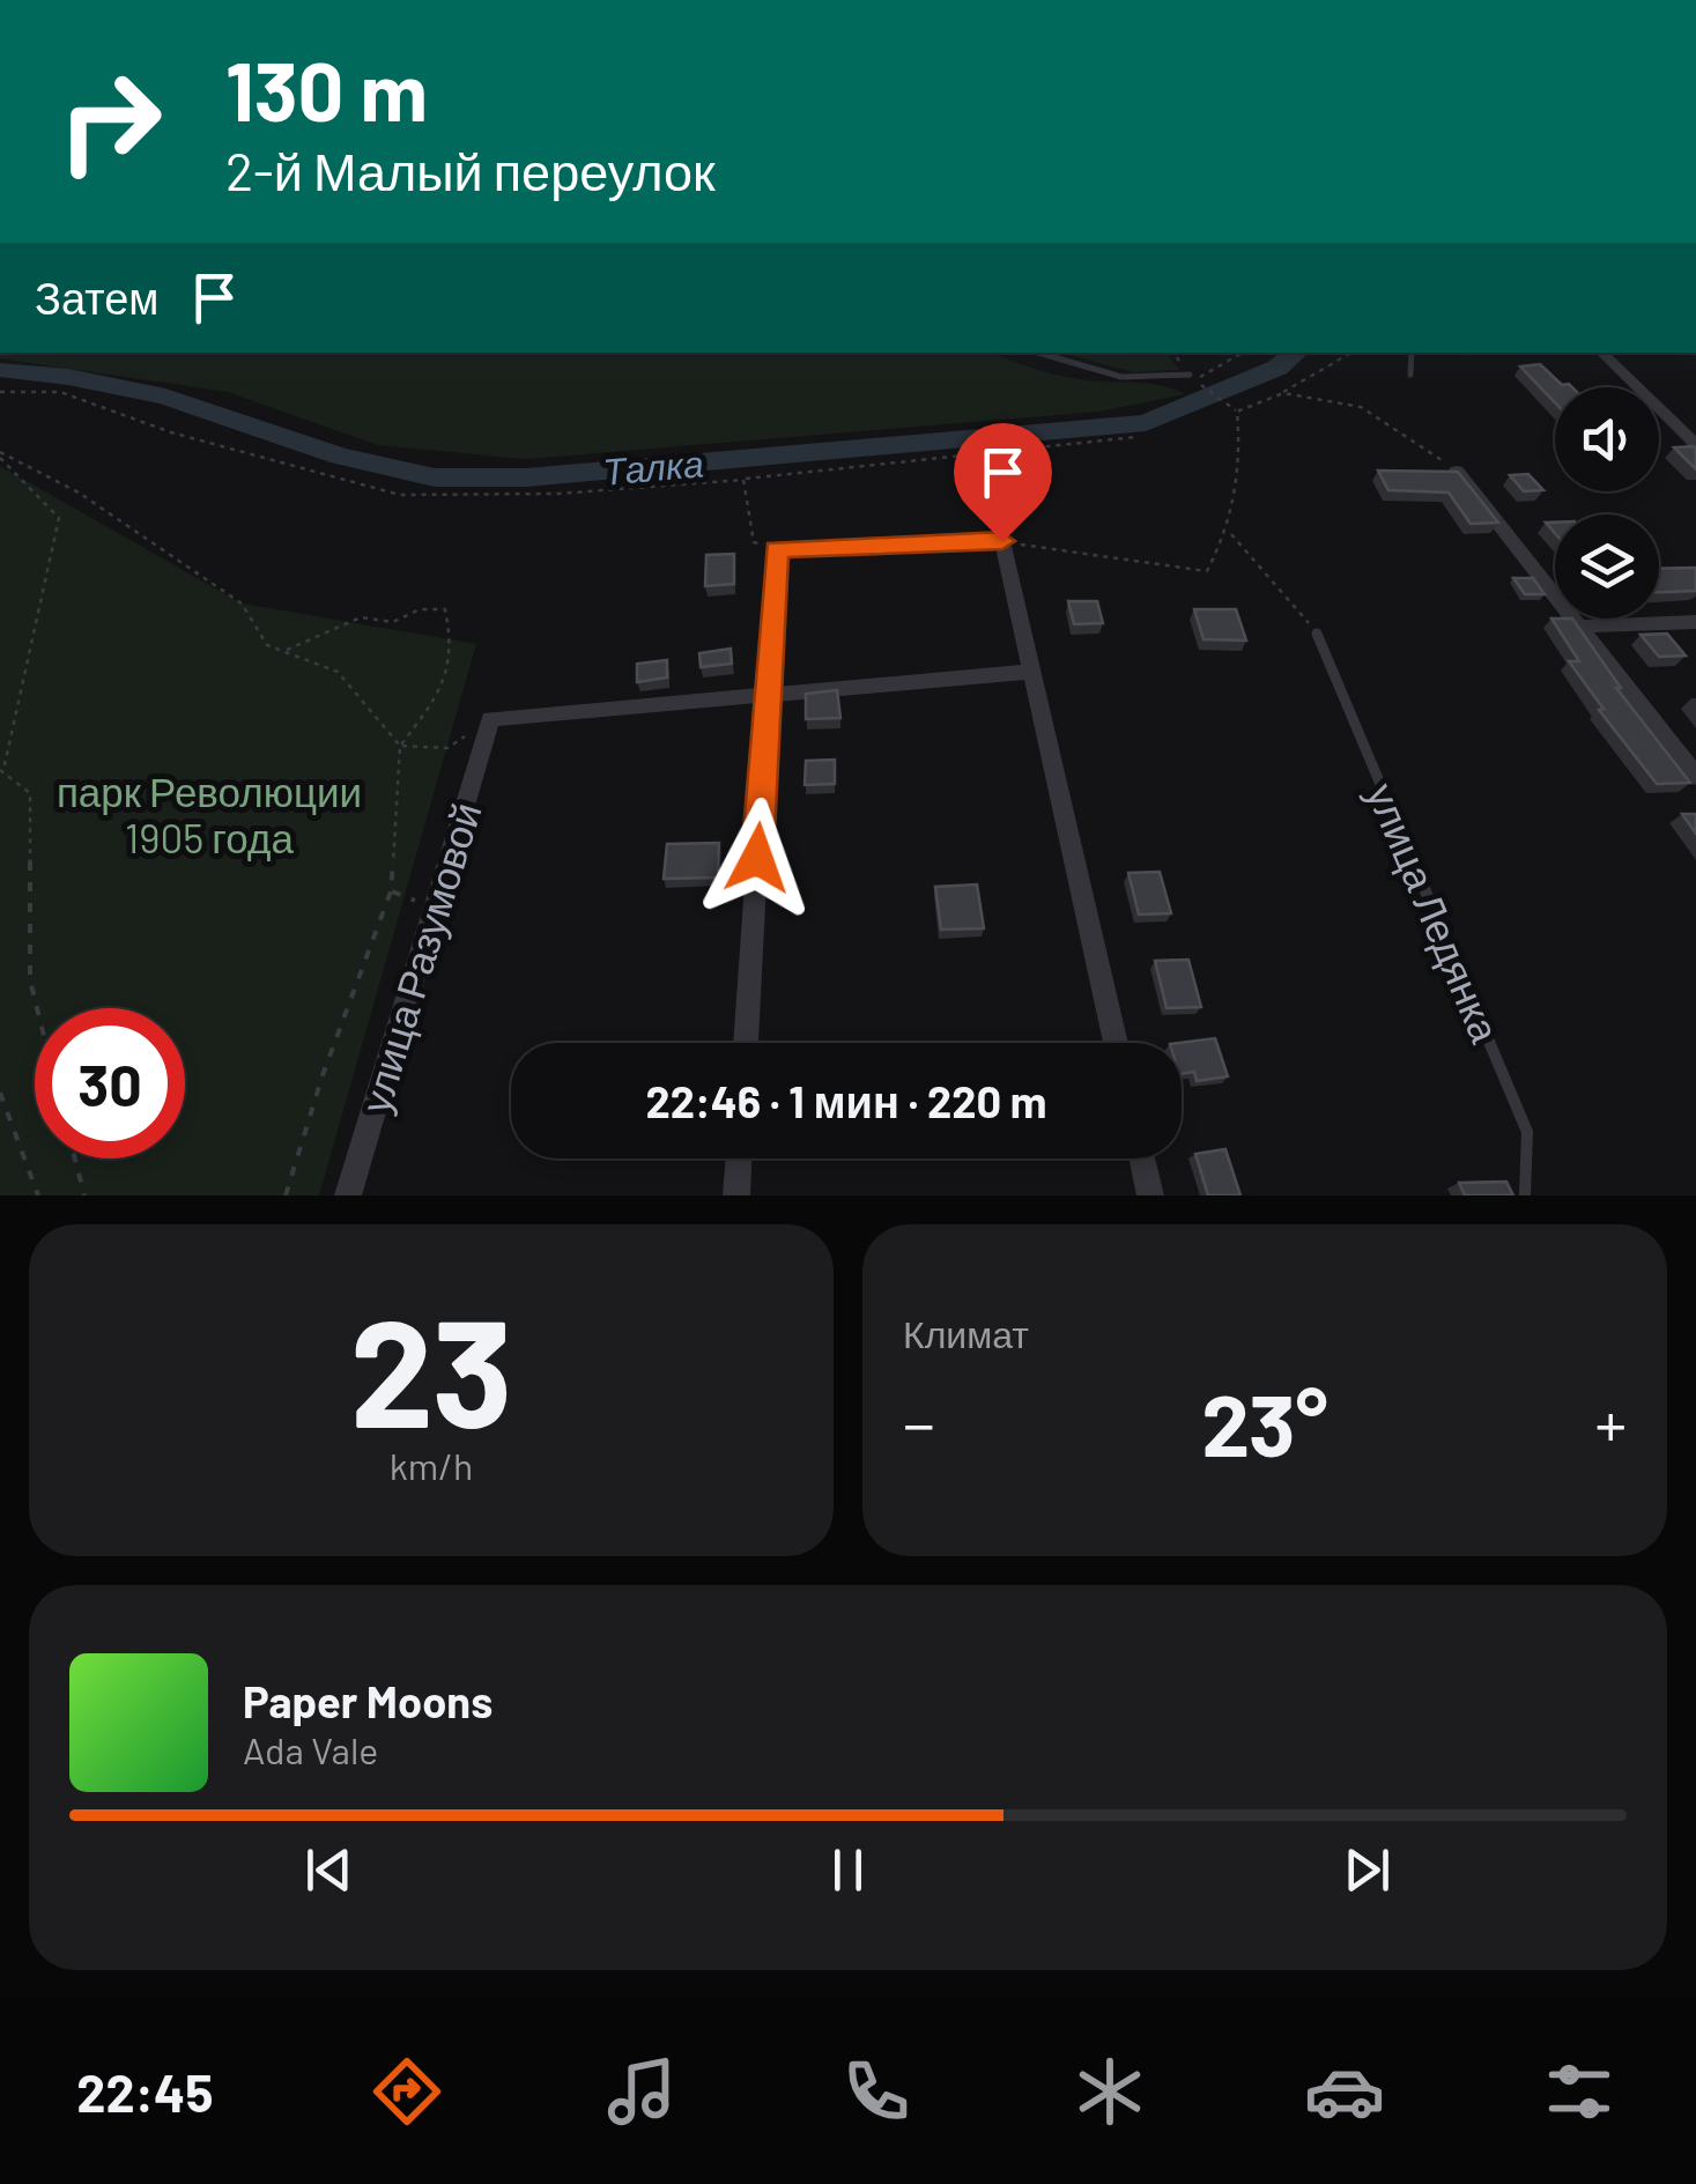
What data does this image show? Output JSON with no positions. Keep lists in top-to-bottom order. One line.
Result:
{"streets":{"street":["улица Разумовой"],"lane":["улица Ледянка"]},"water":["Талка"],"parks":["парк Революции 1905 года"],"page":{"turn":["130 m","2-й Малый переулок"],"then":"Затем","limit":"30","trip":"22:46 · 1 мин · 220 m","tile":[["23","km/h"],"Климат"],"heat":["−","23°","+"],"song":["Paper Moons","Ada Vale"],"tabs":"22:45"}}
